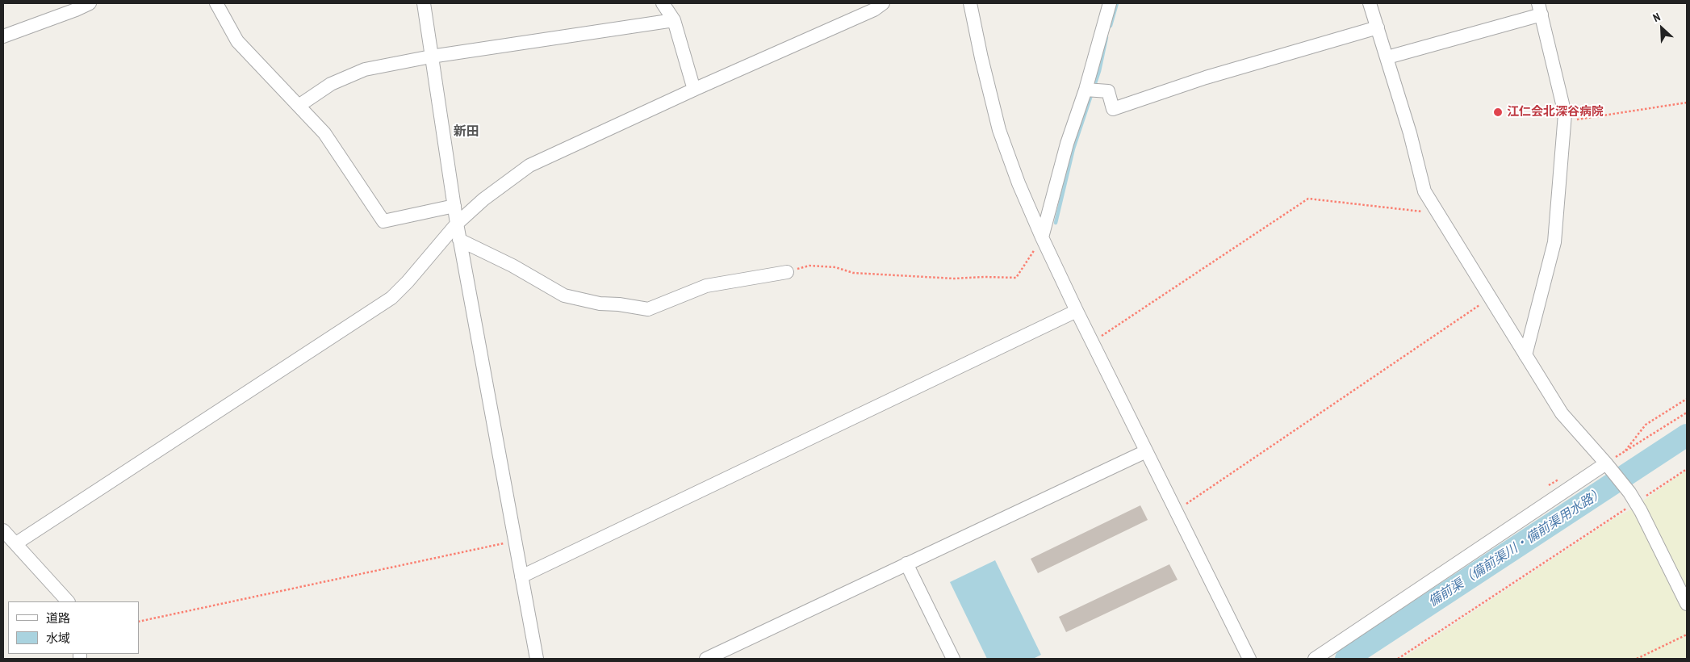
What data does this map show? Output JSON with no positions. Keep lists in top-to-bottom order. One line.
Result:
{"districts":["新田"],"water":["備前渠（備前渠川・備前渠用水路）"],"places":["江仁会北深谷病院"],"legend":["道路","水域"],"north":"top left"}
